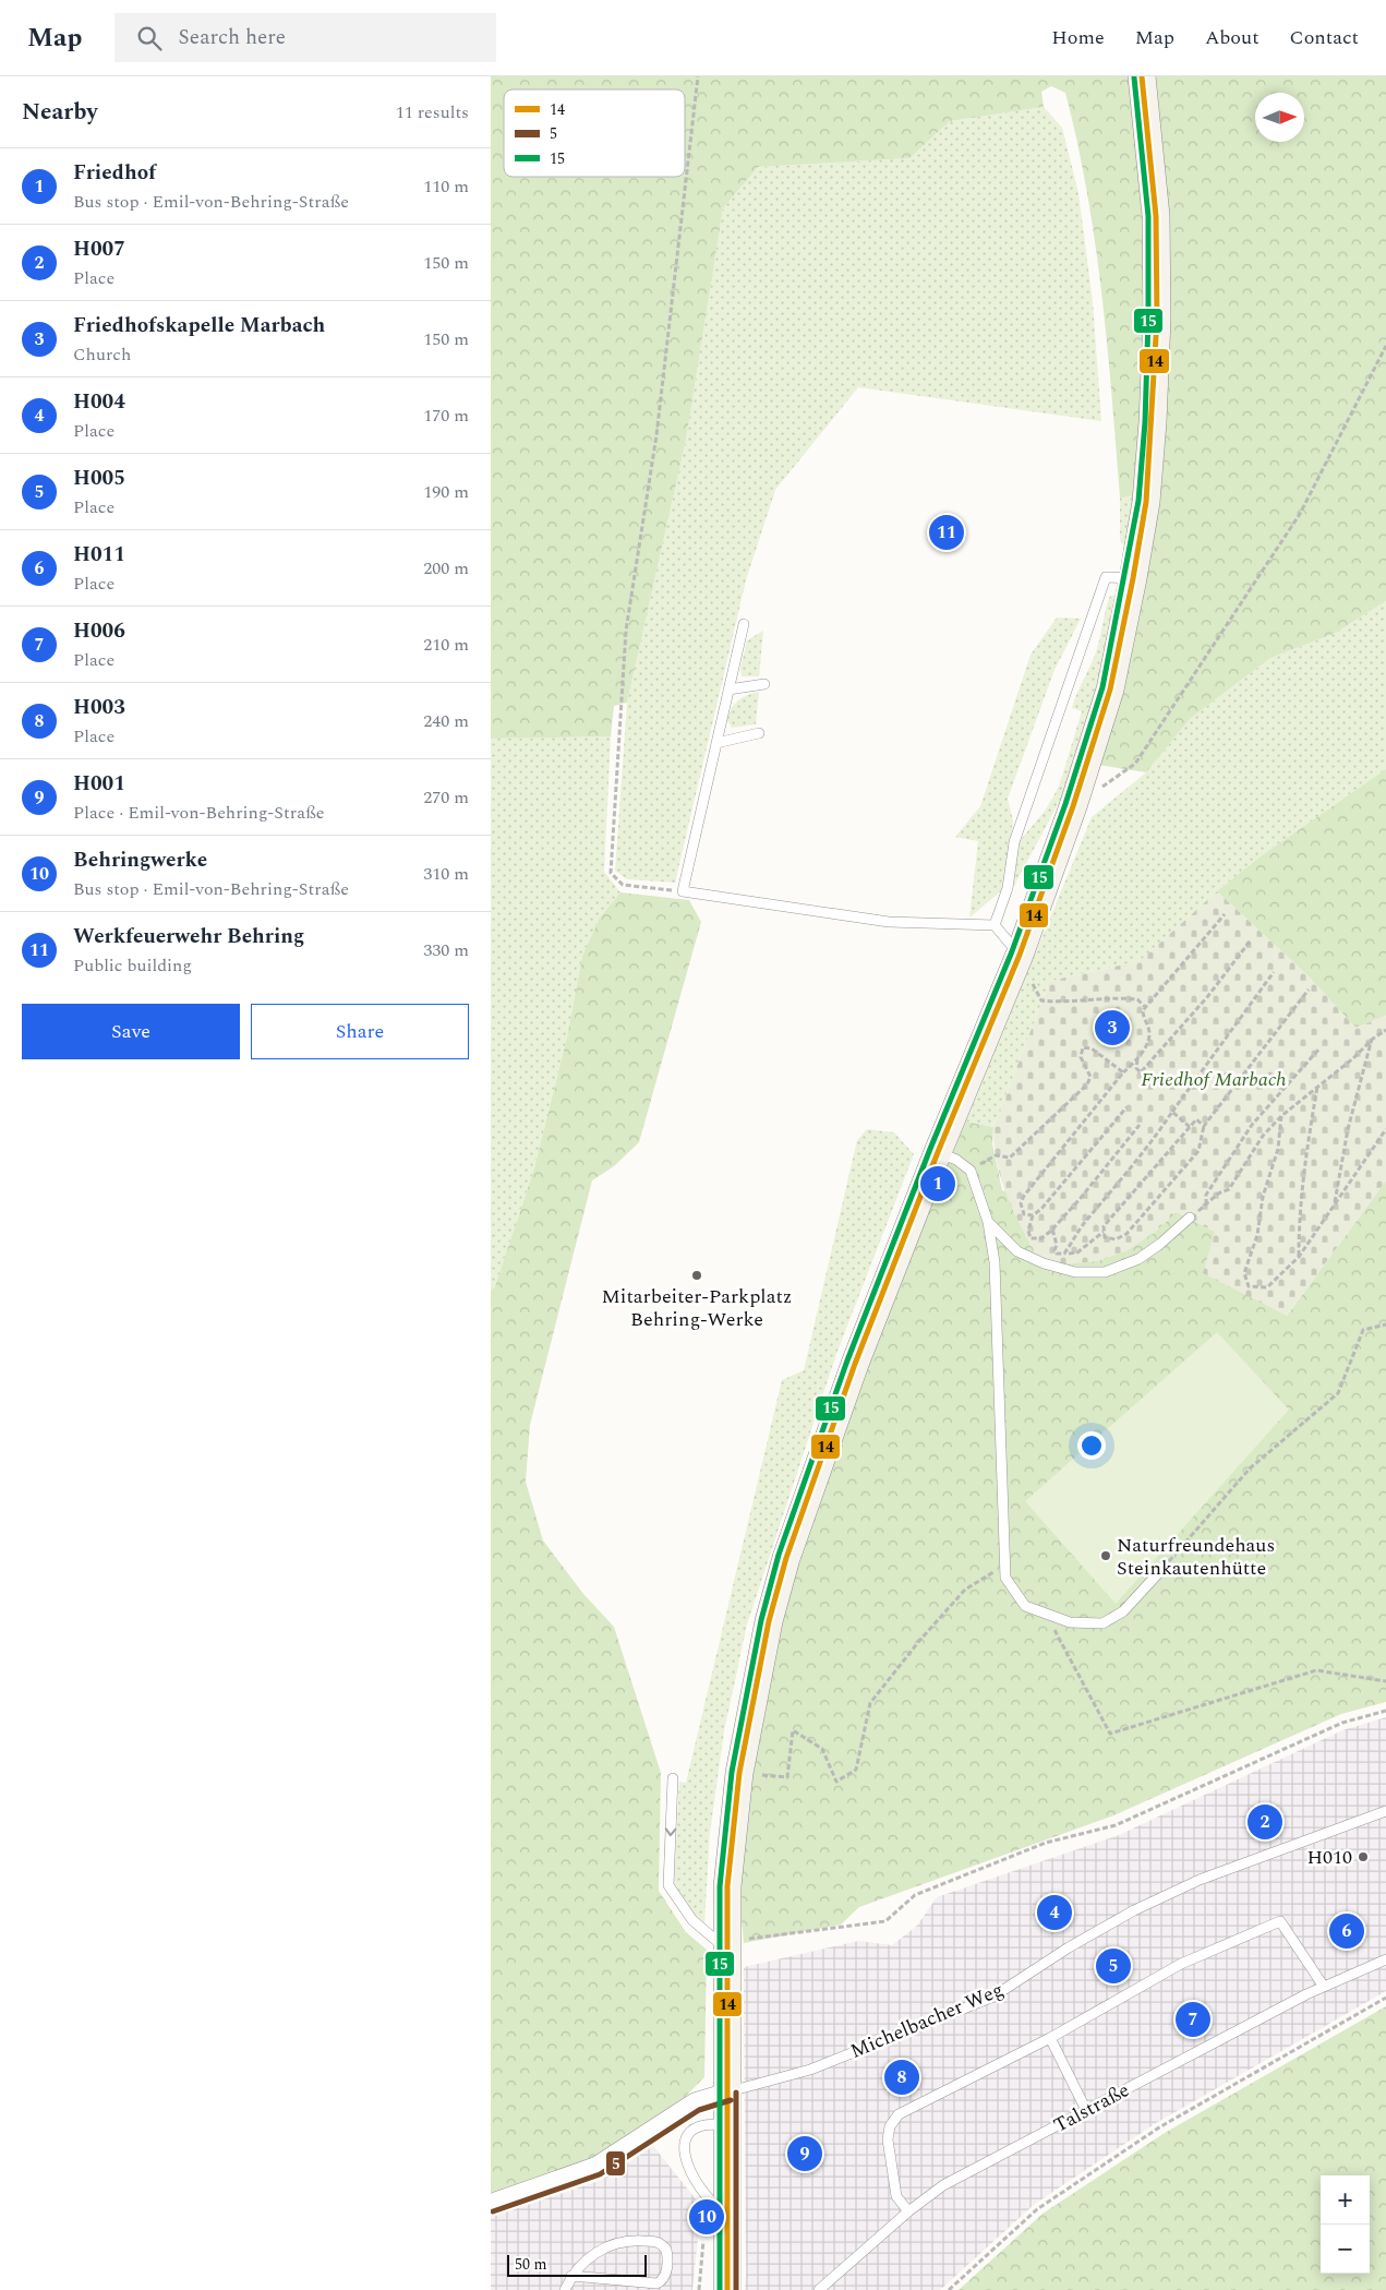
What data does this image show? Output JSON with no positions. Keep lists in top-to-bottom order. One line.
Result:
{"streets":{"lane":["Michelbacher Weg","Talstraße"]},"parks":["Friedhof Marbach"],"places":["Mitarbeiter-Parkplatz Behring-Werke","Naturfreundehaus Steinkautenhütte","H010"],"lines":["transit line 14","transit line 15","transit line 5"],"legend":["14","5","15"],"scale_bar":"50 m","north":"right","page":{"header":"Map","search":"Search here","nav":["Home","Map","About","Contact"],"heading":["Nearby","11 results"],"list":[{"mark":"1","name":"Friedhof","note":"Bus stop · Emil-von-Behring-Straße","value":"110 m"},{"mark":"2","name":"H007","note":"Place","value":"150 m"},{"mark":"3","name":"Friedhofskapelle Marbach","note":"Church","value":"150 m"},{"mark":"4","name":"H004","note":"Place","value":"170 m"},{"mark":"5","name":"H005","note":"Place","value":"190 m"},{"mark":"6","name":"H011","note":"Place","value":"200 m"},{"mark":"7","name":"H006","note":"Place","value":"210 m"},{"mark":"8","name":"H003","note":"Place","value":"240 m"},{"mark":"9","name":"H001","note":"Place · Emil-von-Behring-Straße","value":"270 m"},{"mark":"10","name":"Behringwerke","note":"Bus stop · Emil-von-Behring-Straße","value":"310 m"},{"mark":"11","name":"Werkfeuerwehr Behring","note":"Public building","value":"330 m"}],"pins":["11","3","1","2","4","6","5","7","8","9","10"],"buttons":["Save","Share"],"map_buttons":["+","−"],"scale":"50 m"}}
